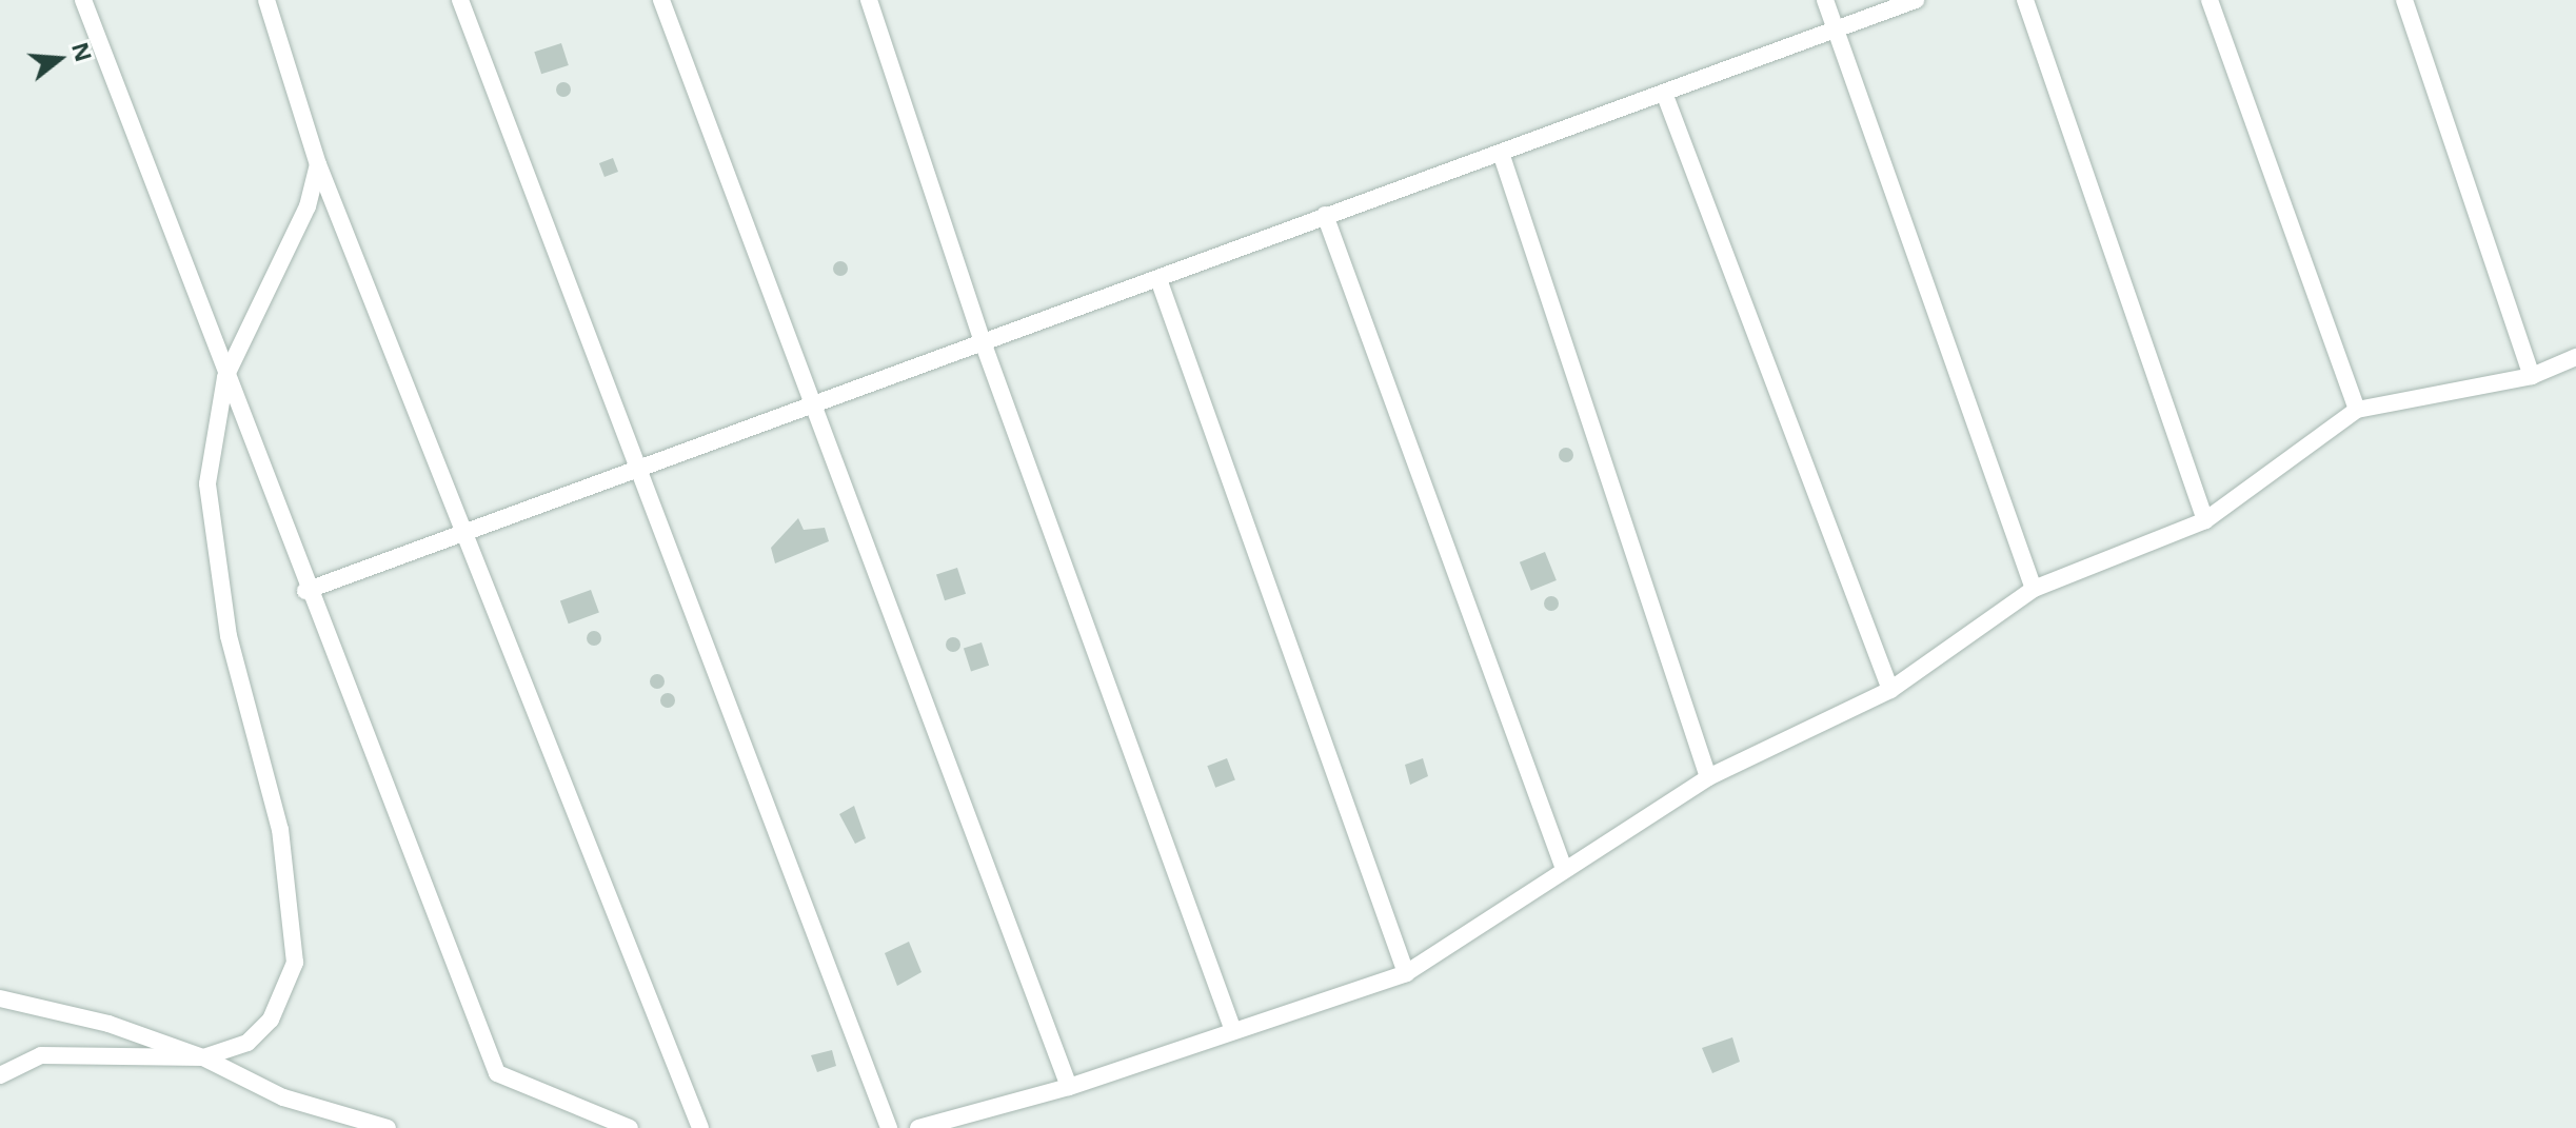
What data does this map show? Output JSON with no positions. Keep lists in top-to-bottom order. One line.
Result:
{"north":"right"}
